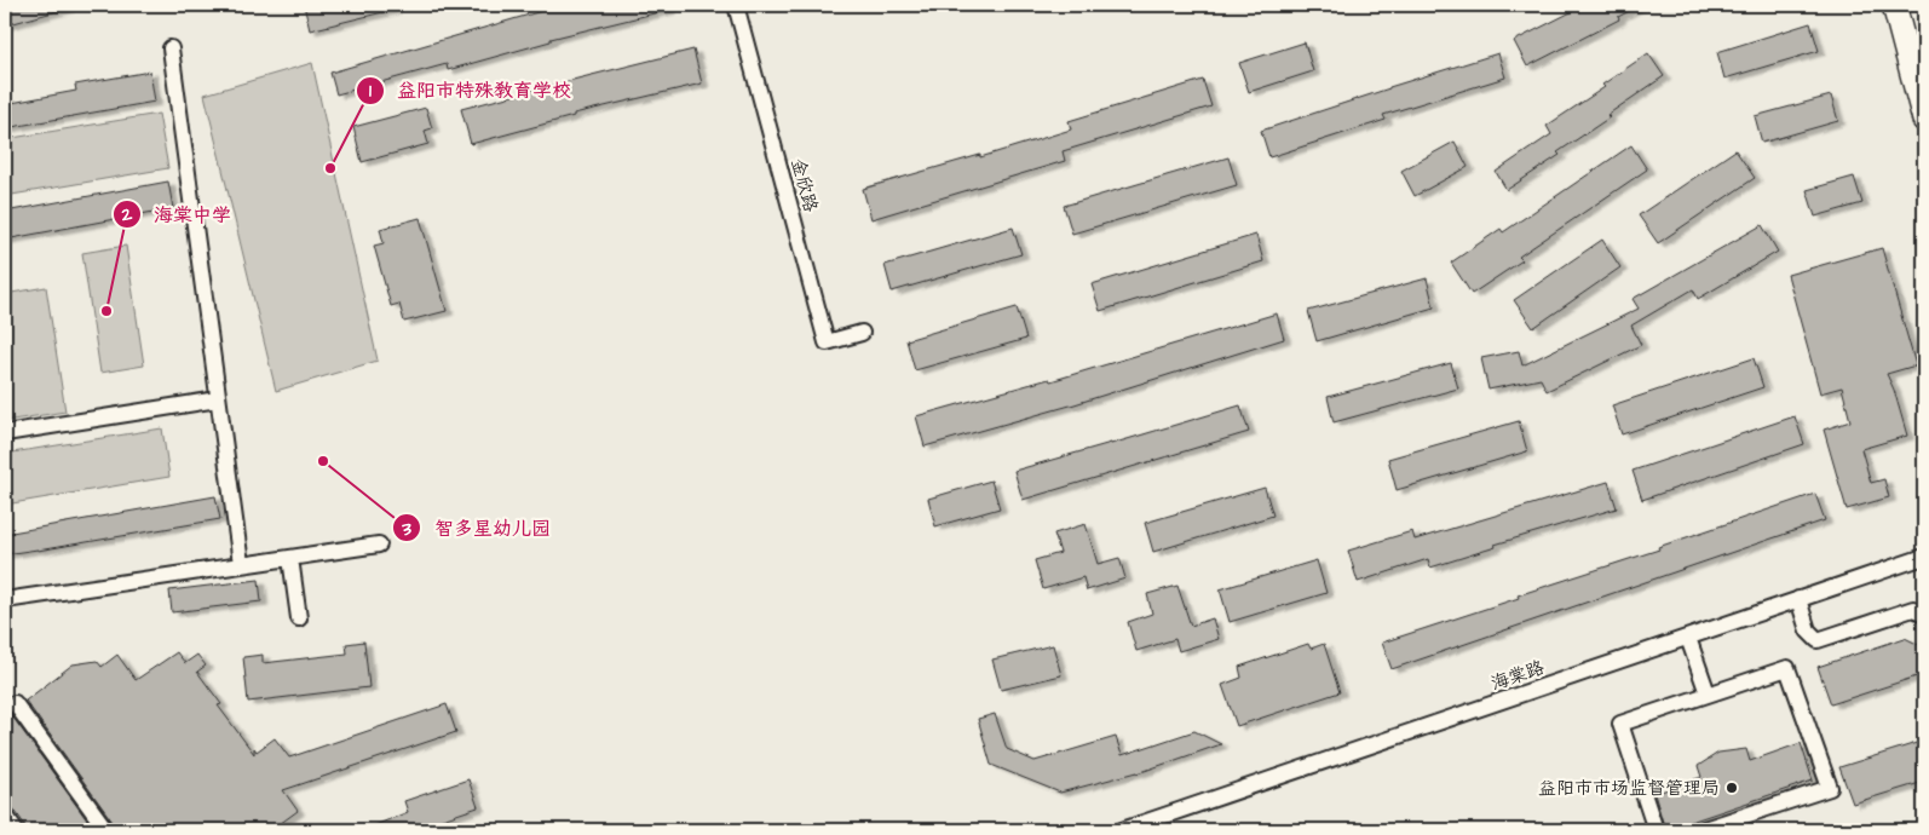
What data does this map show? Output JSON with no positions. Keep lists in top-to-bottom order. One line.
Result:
{"streets":{"street":["金欣路","海棠路"]},"places":["益阳市特殊教育学校","海棠中学","智多星幼儿园","益阳市市场监督管理局"]}
